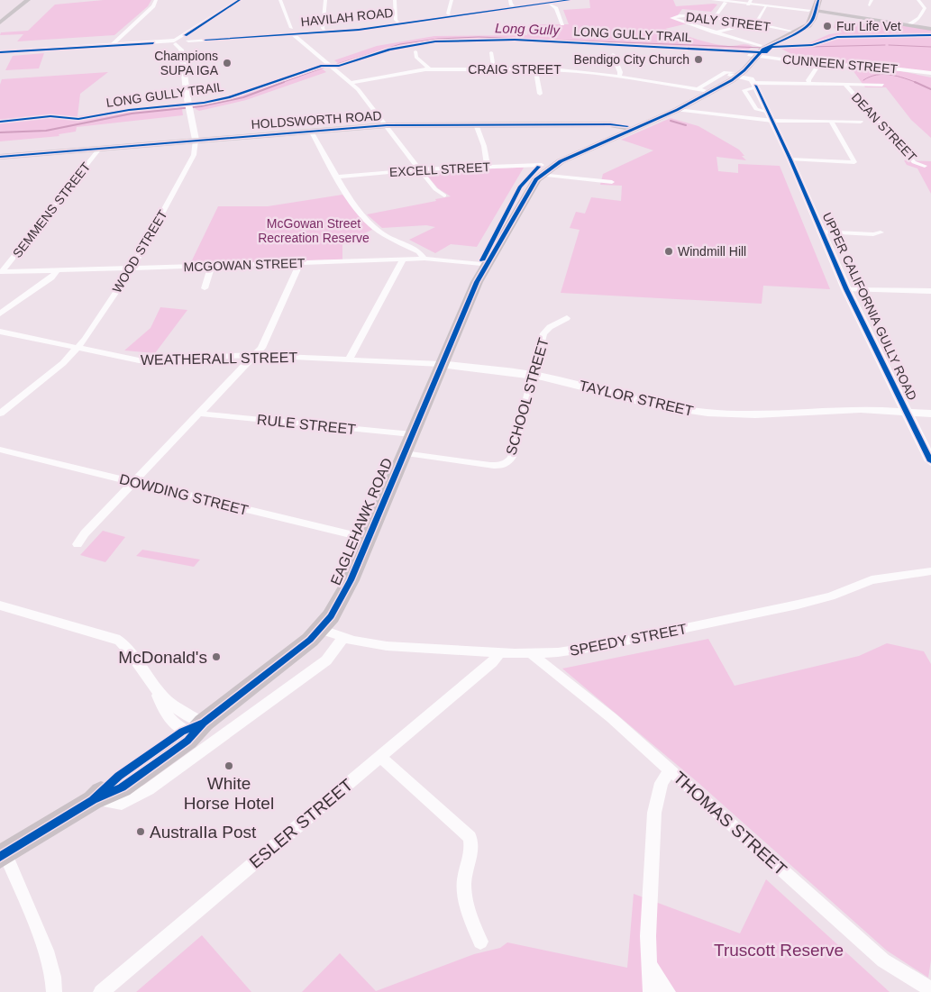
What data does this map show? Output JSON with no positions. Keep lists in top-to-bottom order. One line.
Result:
{"streets":{"main road":["HOLDSWORTH ROAD","EAGLEHAWK ROAD"],"street":["HAVILAH ROAD","DALY STREET","CUNNEEN STREET","CRAIG STREET","DEAN STREET","EXCELL STREET","SEMMENS STREET","WOOD STREET","MCGOWAN STREET","UPPER CALIFORNIA GULLY ROAD","WEATHERALL STREET","SCHOOL STREET","TAYLOR STREET","RULE STREET","DOWDING STREET","SPEEDY STREET","ESLER STREET","THOMAS STREET"],"cycle path":["LONG GULLY TRAIL"]},"crossings":[["HAVILAH ROAD","WOOD STREET"],["DALY STREET","CUNNEEN STREET"],["DALY STREET","EAGLEHAWK ROAD"],["CUNNEEN STREET","EAGLEHAWK ROAD"],["CRAIG STREET","EAGLEHAWK ROAD"],["HOLDSWORTH ROAD","SEMMENS STREET"],["HOLDSWORTH ROAD","WOOD STREET"],["HOLDSWORTH ROAD","EAGLEHAWK ROAD"],["EXCELL STREET","EAGLEHAWK ROAD"],["SEMMENS STREET","MCGOWAN STREET"],["WOOD STREET","MCGOWAN STREET"],["WOOD STREET","WEATHERALL STREET"],["MCGOWAN STREET","EAGLEHAWK ROAD"],["UPPER CALIFORNIA GULLY ROAD","TAYLOR STREET"],["UPPER CALIFORNIA GULLY ROAD","EAGLEHAWK ROAD"],["WEATHERALL STREET","TAYLOR STREET"],["WEATHERALL STREET","EAGLEHAWK ROAD"],["SCHOOL STREET","TAYLOR STREET"],["SCHOOL STREET","EAGLEHAWK ROAD"],["TAYLOR STREET","EAGLEHAWK ROAD"],["RULE STREET","EAGLEHAWK ROAD"],["DOWDING STREET","EAGLEHAWK ROAD"],["EAGLEHAWK ROAD","SPEEDY STREET"],["SPEEDY STREET","ESLER STREET"],["SPEEDY STREET","THOMAS STREET"]],"water":["Long Gully"],"parks":["McGowan Street Recreation Reserve","Truscott Reserve"],"places":["Fur Life Vet","Bendigo City Church","Champions SUPA IGA","Windmill Hill","McDonald's","White Horse Hotel","AustralIa Post"]}
